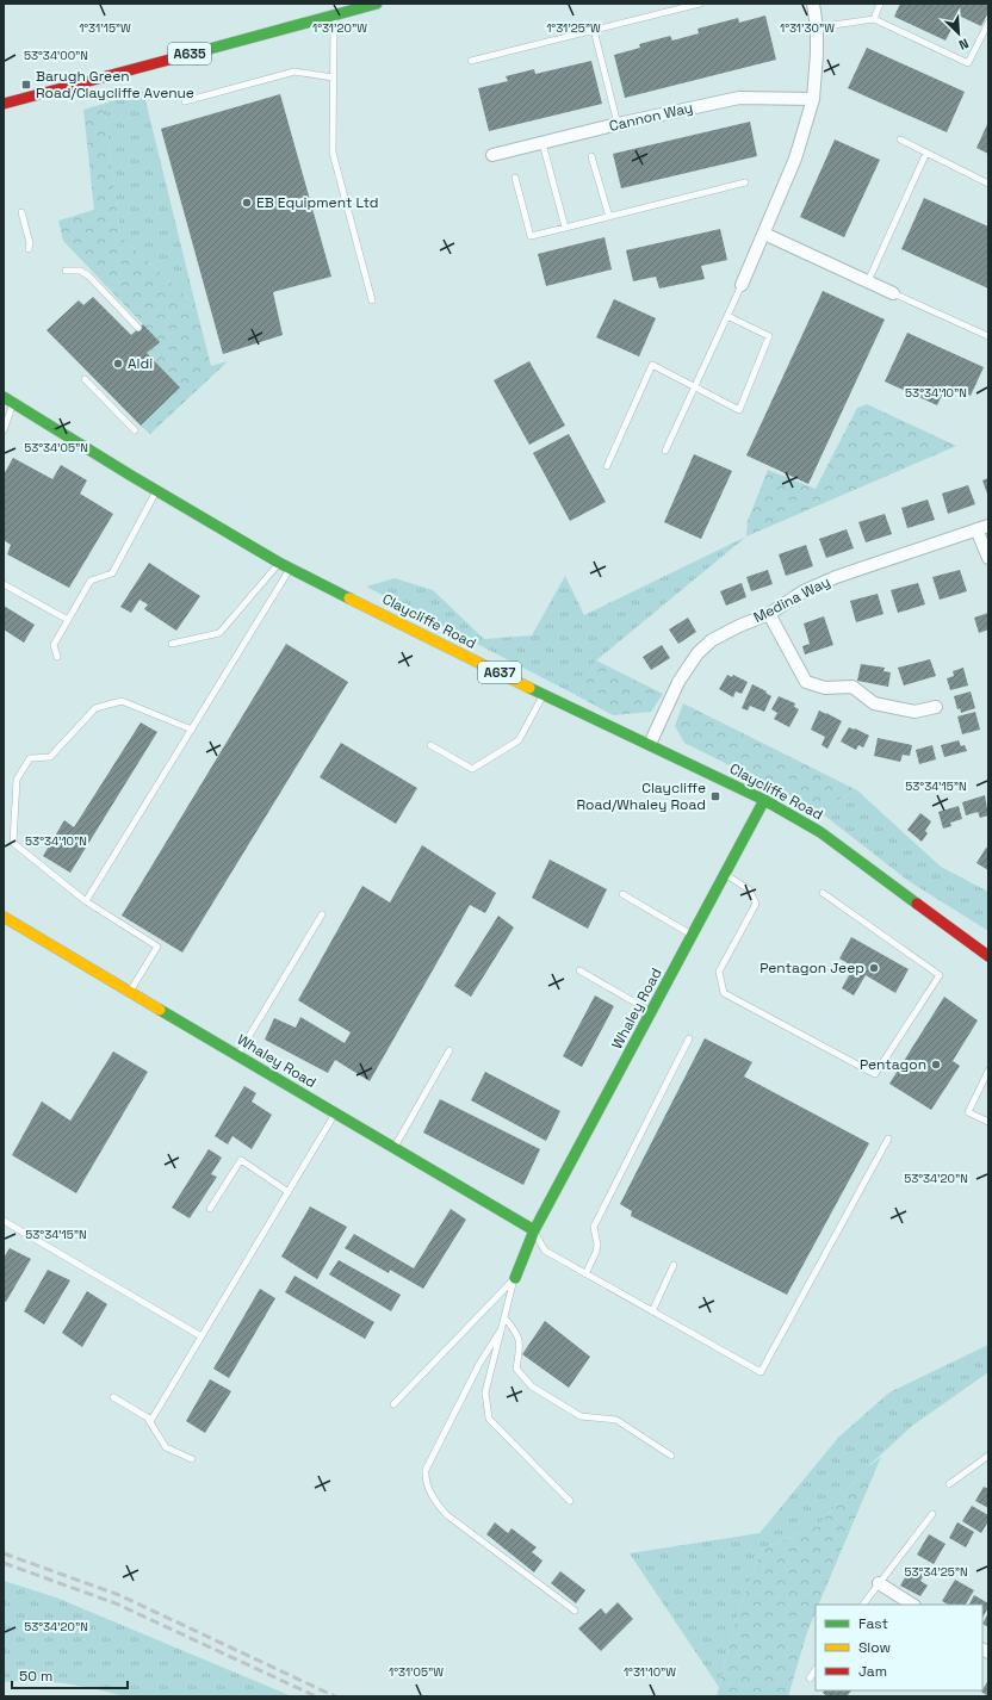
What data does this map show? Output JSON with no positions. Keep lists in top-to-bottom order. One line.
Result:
{"streets":{"main road":["A635","Claycliffe Road","A637","Whaley Road"],"street":["Cannon Way","Medina Way"]},"crossings":[["Medina Way","Claycliffe Road"],["Claycliffe Road","Whaley Road"]],"places":{"transit":["Barugh Green Road/Claycliffe Avenue","Claycliffe Road/Whaley Road"],"other":["EB Equipment Ltd","Aldi","Pentagon Jeep","Pentagon"]},"legend":["Fast","Slow","Jam"],"scale_bar":"50 m","north":"bottom right","coordinates":["1°31'15\"W","1°31'20\"W","1°31'25\"W","1°31'30\"W","53°34'00\"N","53°34'10\"N","53°34'05\"N","53°34'15\"N","53°34'20\"N","53°34'25\"N","1°31'05\"W","1°31'10\"W"]}
